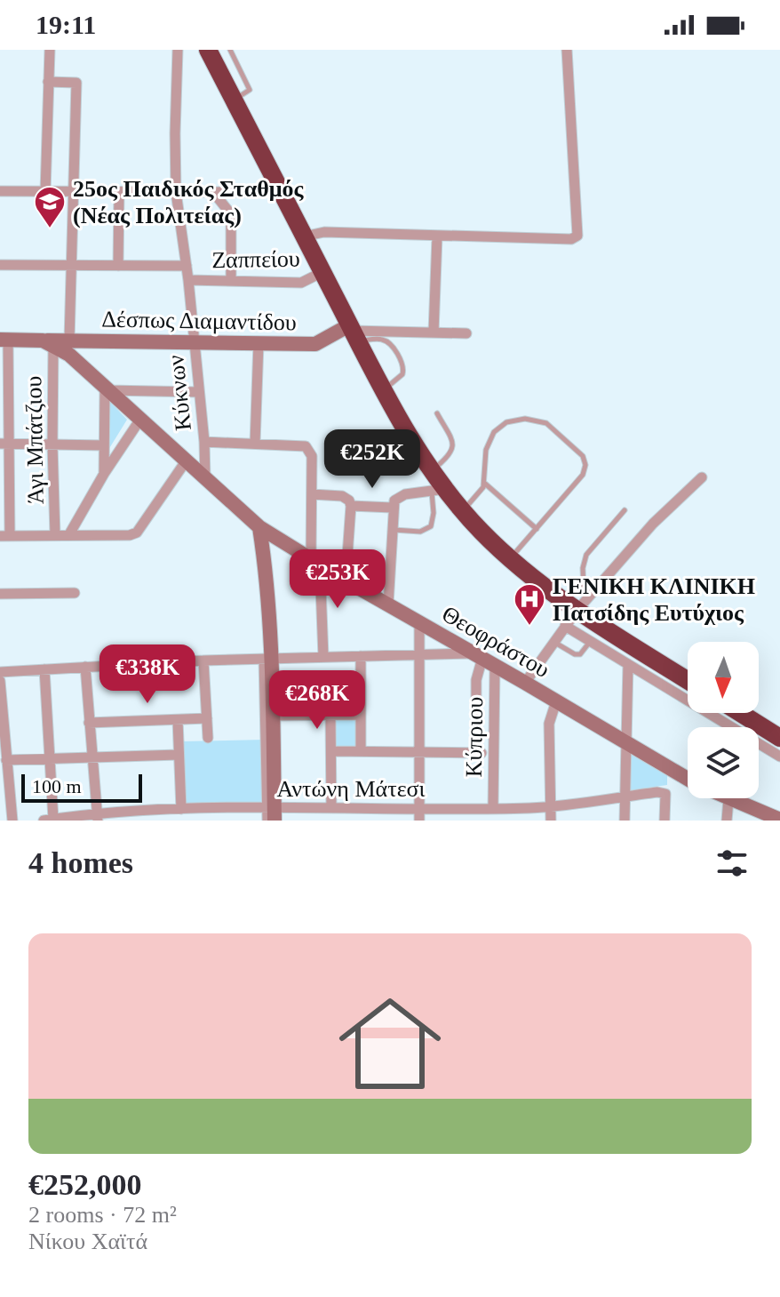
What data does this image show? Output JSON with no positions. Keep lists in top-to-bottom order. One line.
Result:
{"streets":{"street":["Ζαππείου","Δέσπως Διαμαντίδου","Κύκνων","Άγι Μπάτζιου","Θεοφράστου","Κύπριου","Αντώνη Μάτεσι"]},"crossings":[["Ζαππείου","Κύκνων"],["Δέσπως Διαμαντίδου","Κύκνων"],["Δέσπως Διαμαντίδου","Άγι Μπάτζιου"],["Δέσπως Διαμαντίδου","Θεοφράστου"],["Κύκνων","Θεοφράστου"],["Άγι Μπάτζιου","Θεοφράστου"],["Θεοφράστου","Κύπριου"],["Κύπριου","Αντώνη Μάτεσι"]],"places":{"school or university":["25ος Παιδικός Σταθμός (Νέας Πολιτείας)"],"hospital":["ΓΕΝΙΚΗ ΚΛΙΝΙΚΗ Πατσίδης Ευτύχιος"]},"scale_bar":"100 m","north":"bottom","page":{"status":"19:11","price":["€252K","€253K","€338K","€268K"],"scale":"100 m","heading":"4 homes","list":[{"name":"€252,000","note":"2 rooms · 72 m² · Νίκου Χαϊτά"}]}}
